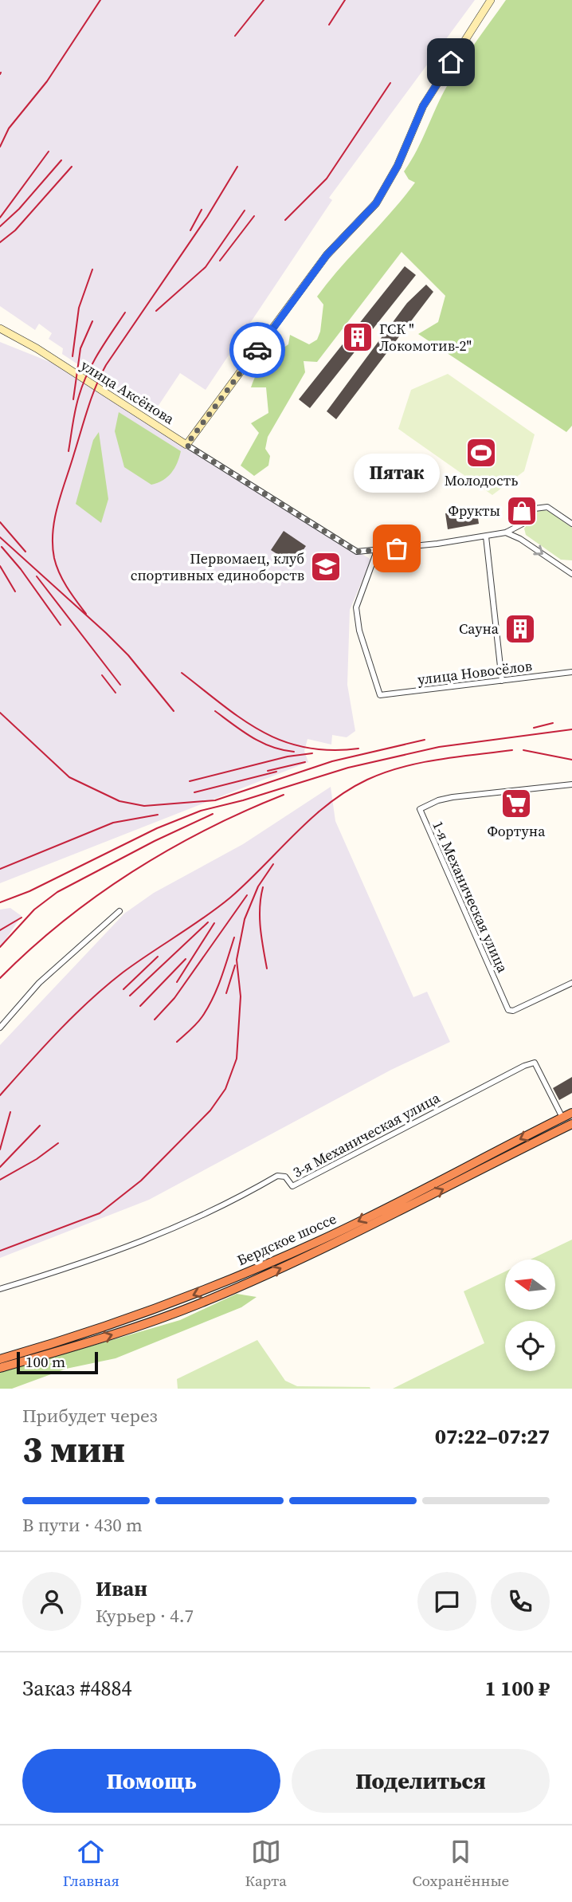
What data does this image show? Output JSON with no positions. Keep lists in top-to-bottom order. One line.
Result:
{"streets":{"highway":["Бердское шоссе"],"street":["улица Аксёнова","улица Новосёлов","1-я Механическая улица","3-я Механическая улица"]},"crossings":[["улица Аксёнова","улица Новосёлов"],["3-я Механическая улица","Бердское шоссе"]],"places":{"building":["ГСК \" Локомотив-2\"","Сауна"],"sports":["Молодость"],"shop":["Фрукты"],"other":["Пятак"],"school or university":["Первомаец, клуб спортивных единоборств"],"supermarket":["Фортуна"]},"scale_bar":"100 m","north":"left","page":{"bubble":"Пятак","scale":"100 m","heading":["3 мин","Прибудет через","07:22–07:27"],"panel":["Иван","Курьер · 4.7","Заказ #4884","1 100 ₽"],"bar":"В пути · 430 m","buttons":["Помощь","Поделиться"],"tabs":["Главная","Карта","Сохранённые"]}}
